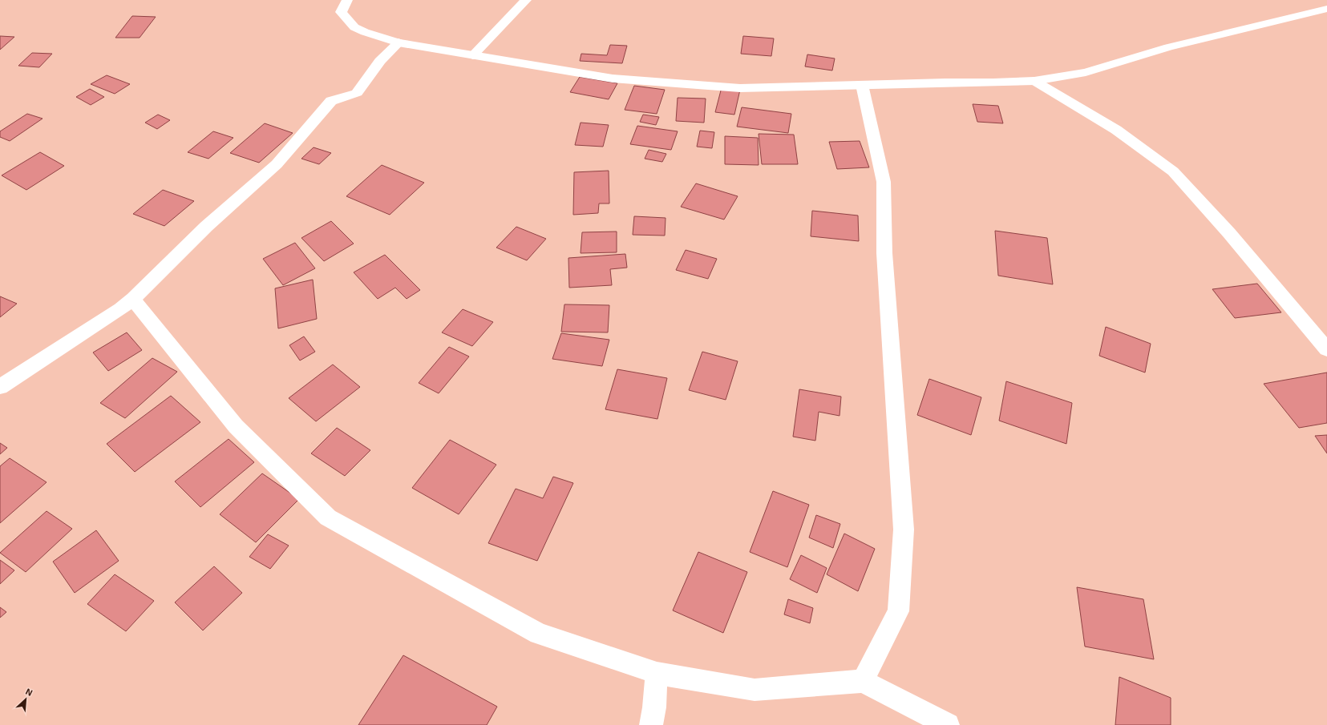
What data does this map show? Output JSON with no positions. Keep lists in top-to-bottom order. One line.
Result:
{"north":"top right"}
